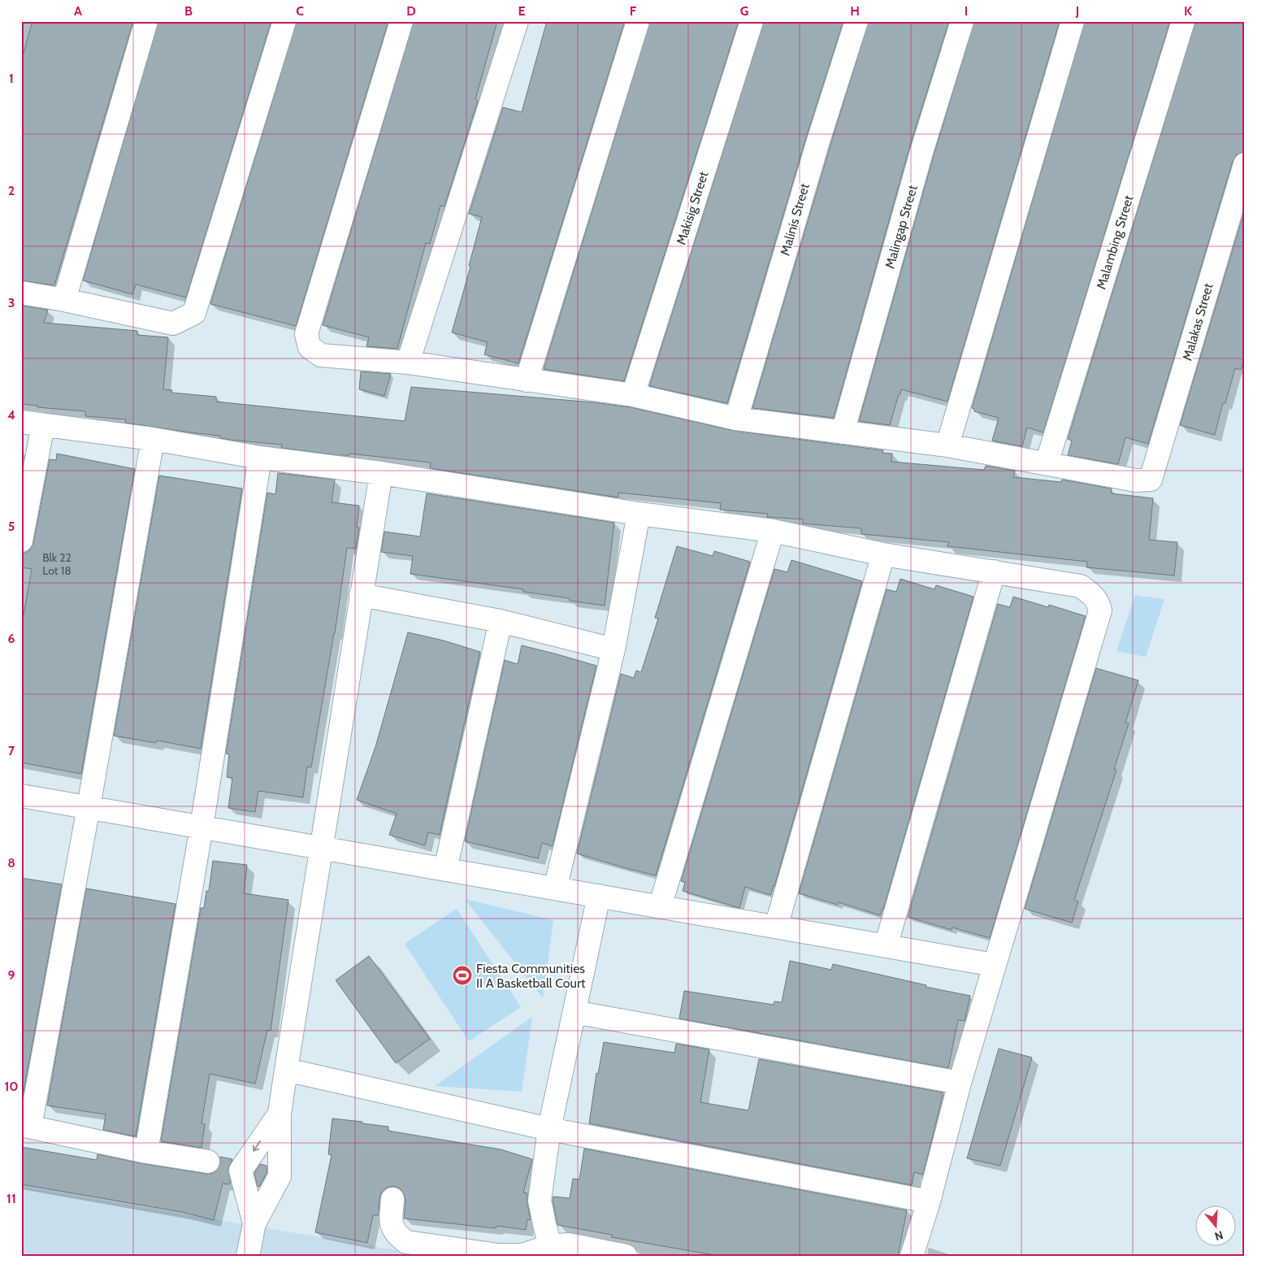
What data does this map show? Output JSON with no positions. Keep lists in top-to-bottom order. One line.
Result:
{"streets":{"street":["Makisig Street","Malinis Street","Malingap Street","Malambing Street","Malakas Street"]},"crossings":[["Malambing Street","Malakas Street"]],"places":{"sports":["Fiesta Communities II A Basketball Court"]},"house_numbers":["Blk 22 Lot 18"],"north":"bottom","grid":{"columns":["A","B","C","D","E","F","G","H","I","J","K"],"rows":["1","2","3","4","5","6","7","8","9","10","11"]}}
